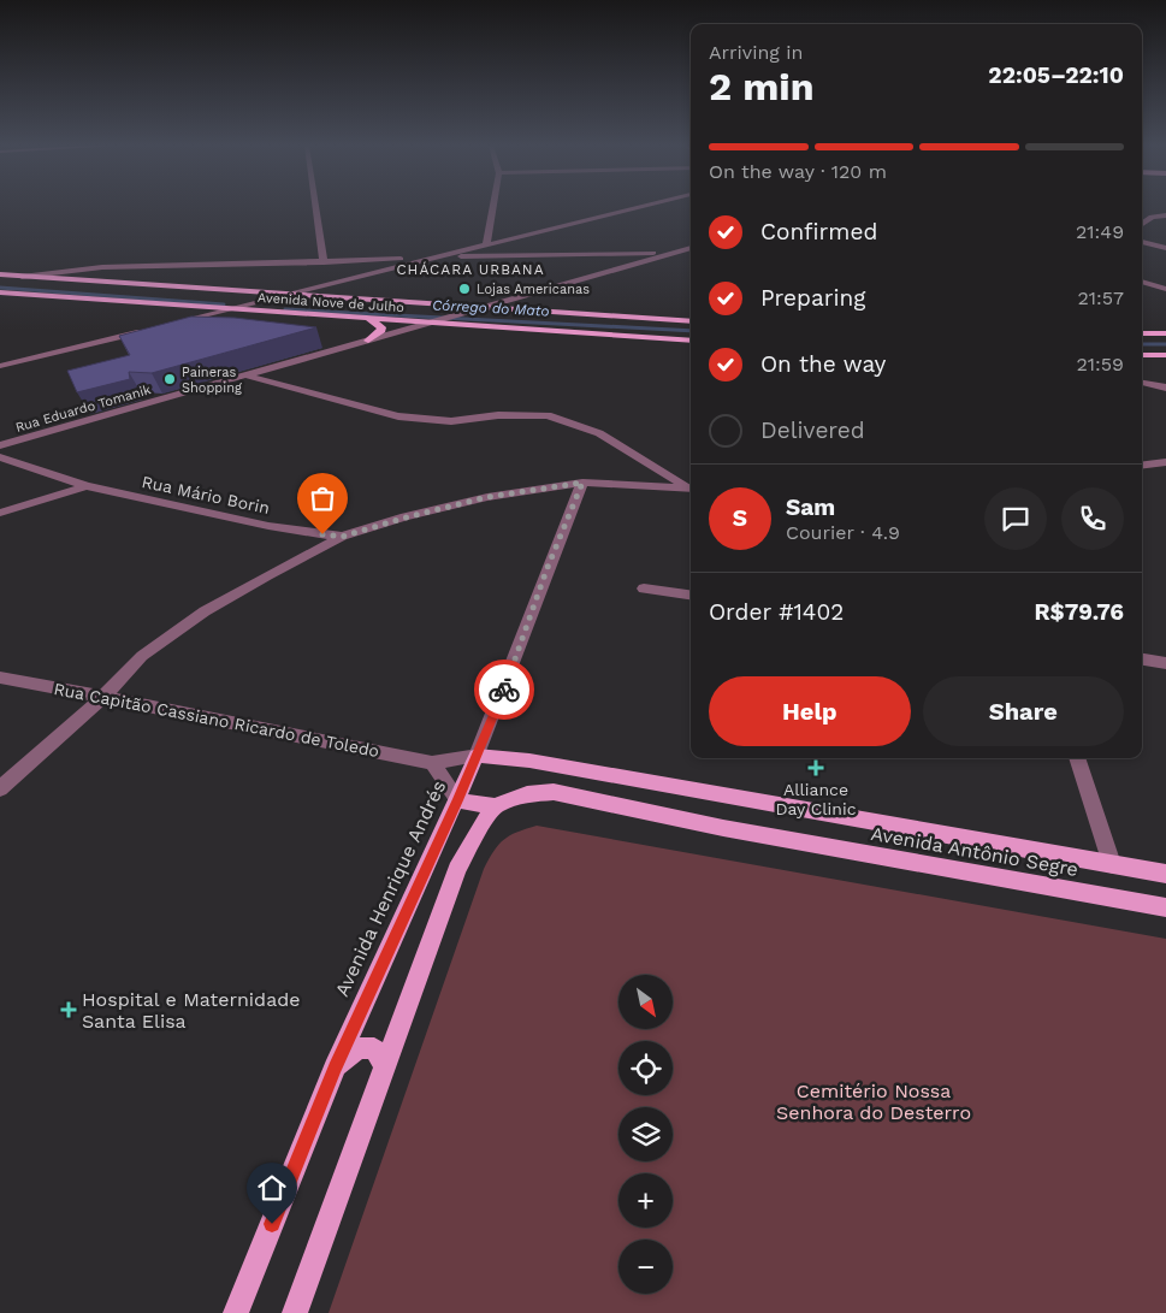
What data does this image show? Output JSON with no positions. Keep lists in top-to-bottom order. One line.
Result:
{"streets":{"main road":["Avenida Nove de Julho","Avenida Antônio Segre","Avenida Henrique Andrés"],"street":["Rua Eduardo Tomanik","Rua Mário Borin","Rua Capitão Cassiano Ricardo de Toledo"]},"crossings":[["Avenida Nove de Julho","Rua Eduardo Tomanik"],["Rua Mário Borin","Avenida Henrique Andrés"],["Rua Capitão Cassiano Ricardo de Toledo","Avenida Antônio Segre"],["Rua Capitão Cassiano Ricardo de Toledo","Avenida Henrique Andrés"],["Avenida Antônio Segre","Avenida Henrique Andrés"]],"districts":["CHÁCARA URBANA"],"water":["Córrego do Mato"],"parks":["Cemitério Nossa Senhora do Desterro"],"places":{"other":["Lojas Americanas","Paineras Shopping"],"health":["Alliance Day Clinic","Hospital e Maternidade Santa Elisa"]},"north":"bottom right","page":{"heading":["2 min","Arriving in","22:05–22:10"],"panel":["Sam","Courier · 4.9","Order #1402","R$79.76"],"bar":"On the way · 120 m","list":[["Confirmed","21:49"],["Preparing","21:57"],["On the way","21:59"],"Delivered"],"round":"S","buttons":["Help","Share"],"map_buttons":["+","−"]}}
